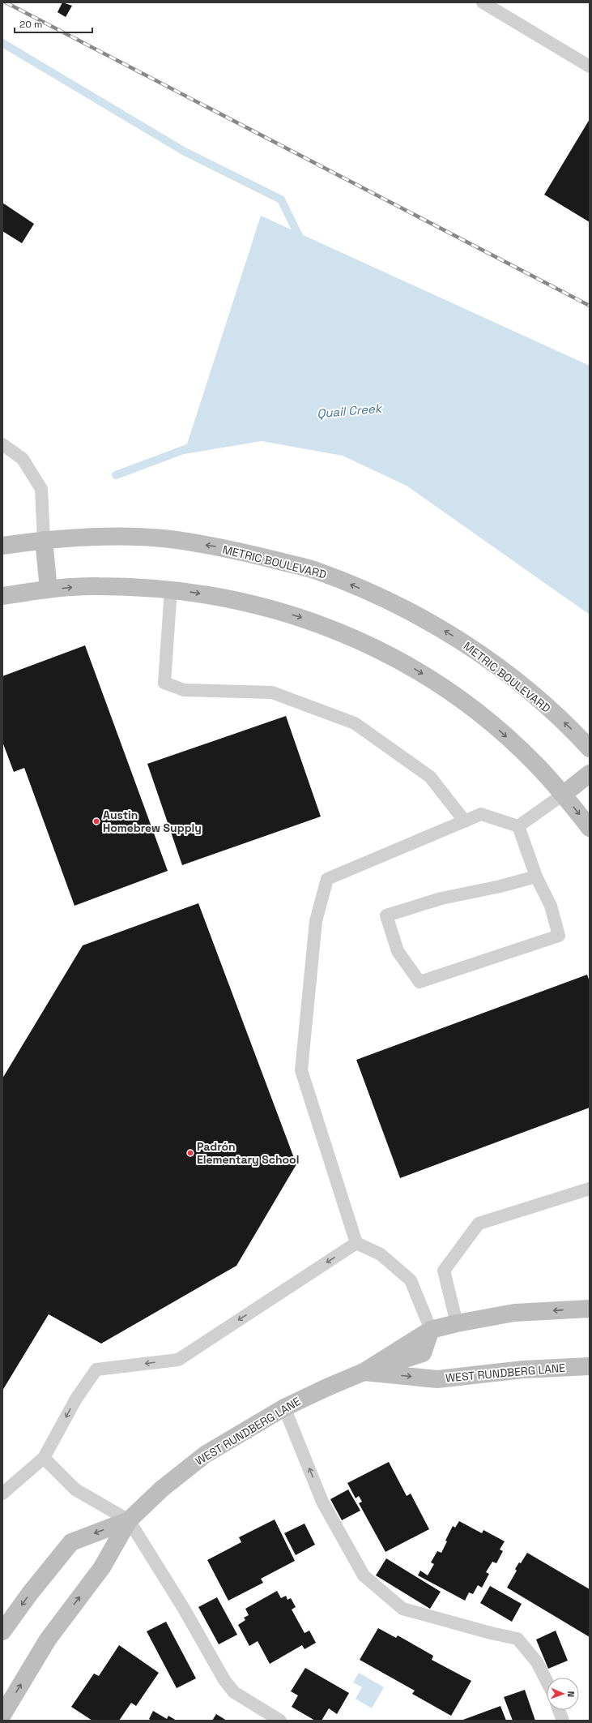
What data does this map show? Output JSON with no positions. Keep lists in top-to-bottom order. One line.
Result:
{"streets":{"main road":["METRIC BOULEVARD","WEST RUNDBERG LANE"]},"water":["Quail Creek"],"places":["Austin Homebrew Supply","Padrón Elementary School"],"scale_bar":"20 m","north":"right"}
